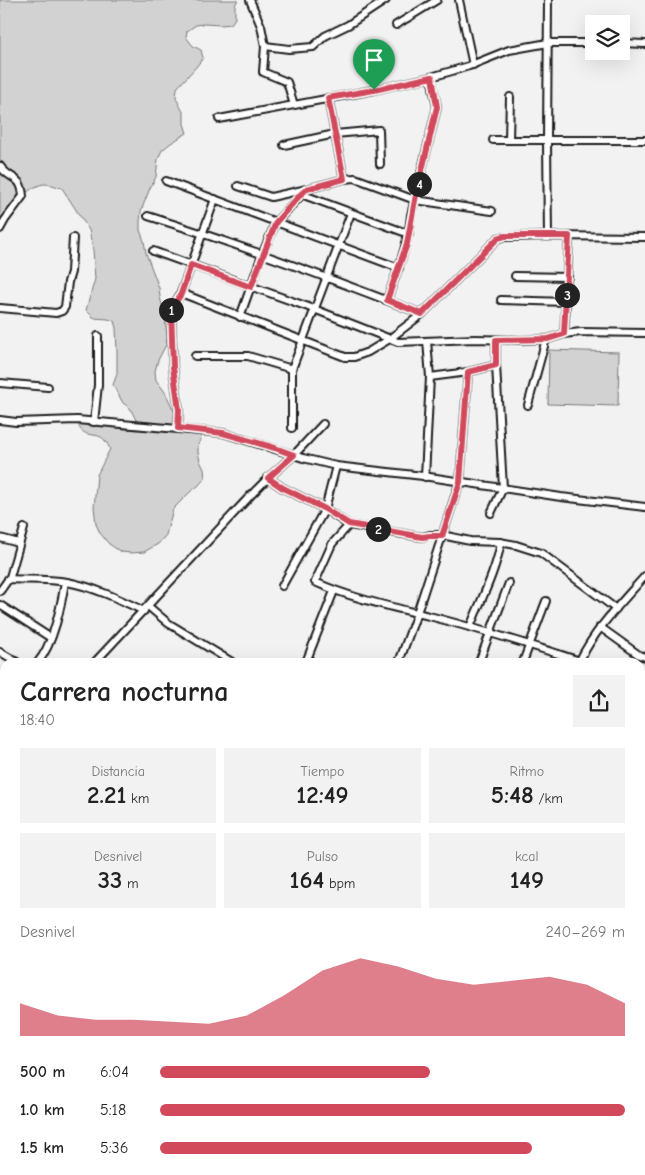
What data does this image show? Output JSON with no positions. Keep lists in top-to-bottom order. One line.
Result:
{"page":{"pins":["4","3","1","2"],"heading":["Carrera nocturna","18:40"],"stats":[["Distancia","2.21 km"],["Tiempo","12:49"],["Ritmo","5:48 /km"],["Desnivel","33 m"],["Pulso","164 bpm"],["kcal","149"]],"chart":["Desnivel","240–269 m"],"list":[{"name":"500 m","note":"6:04"},{"name":"1.0 km","note":"5:18"},{"name":"1.5 km","note":"5:36"}]}}
